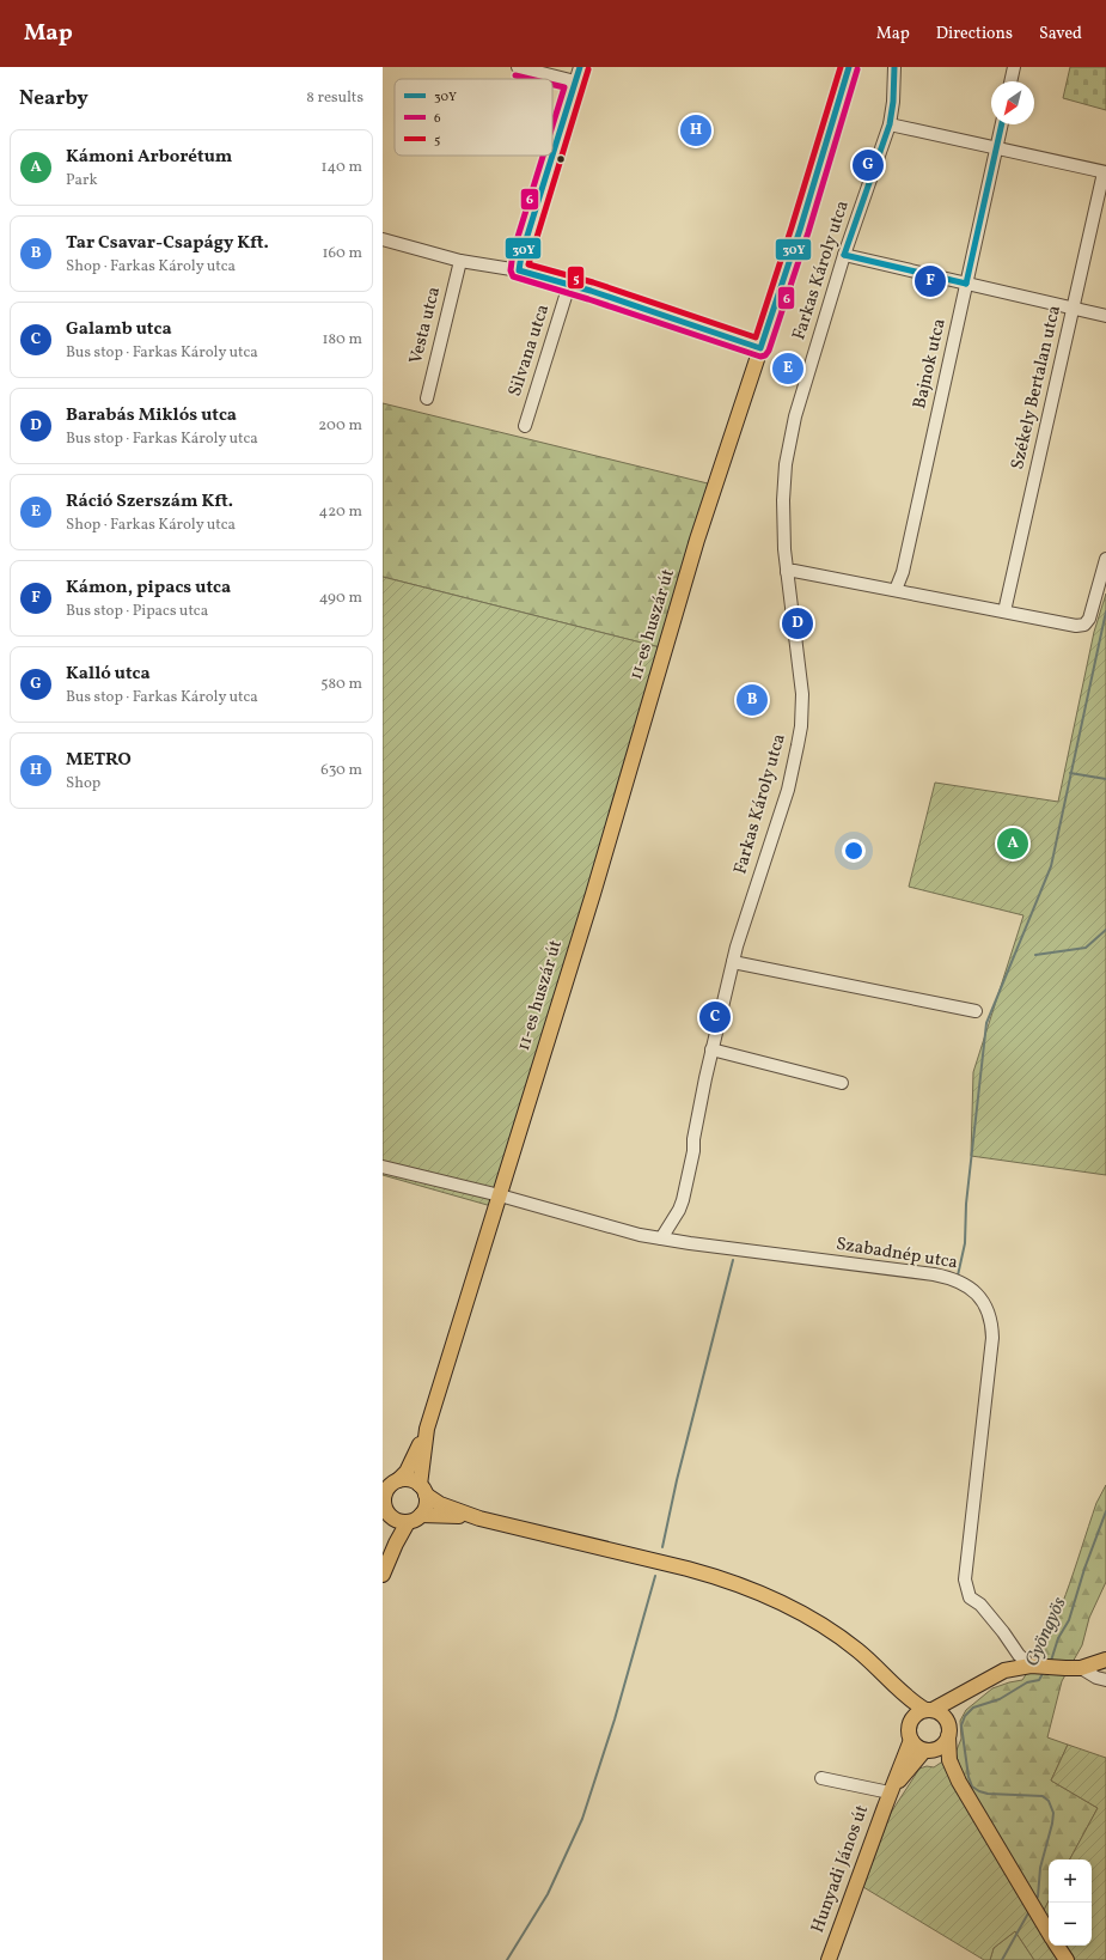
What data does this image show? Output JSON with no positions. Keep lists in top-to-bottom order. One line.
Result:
{"streets":{"main road":["11-es huszár út","Hunyadi János út"],"street":["Farkas Károly utca","Vesta utca","Silvana utca","Bajnok utca","Székely Bertalan utca","Szabadnép utca"]},"crossings":[["Farkas Károly utca","Szabadnép utca"],["11-es huszár út","Szabadnép utca"]],"water":["Gyöngyös"],"lines":["transit line 30Y","transit line 5","transit line 6"],"legend":["30Y","6","5"],"north":"bottom left","page":{"header":"Map","nav":["Map","Directions","Saved"],"heading":["Nearby","8 results"],"pins":["H","G","F","E","D","B","A","C"],"list":[{"mark":"A","name":"Kámoni Arborétum","note":"Park","value":"140 m"},{"mark":"B","name":"Tar Csavar-Csapágy Kft.","note":"Shop · Farkas Károly utca","value":"160 m"},{"mark":"C","name":"Galamb utca","note":"Bus stop · Farkas Károly utca","value":"180 m"},{"mark":"D","name":"Barabás Miklós utca","note":"Bus stop · Farkas Károly utca","value":"200 m"},{"mark":"E","name":"Ráció Szerszám Kft.","note":"Shop · Farkas Károly utca","value":"420 m"},{"mark":"F","name":"Kámon, pipacs utca","note":"Bus stop · Pipacs utca","value":"490 m"},{"mark":"G","name":"Kalló utca","note":"Bus stop · Farkas Károly utca","value":"580 m"},{"mark":"H","name":"METRO","note":"Shop","value":"630 m"}],"map_buttons":["+","−"]}}
